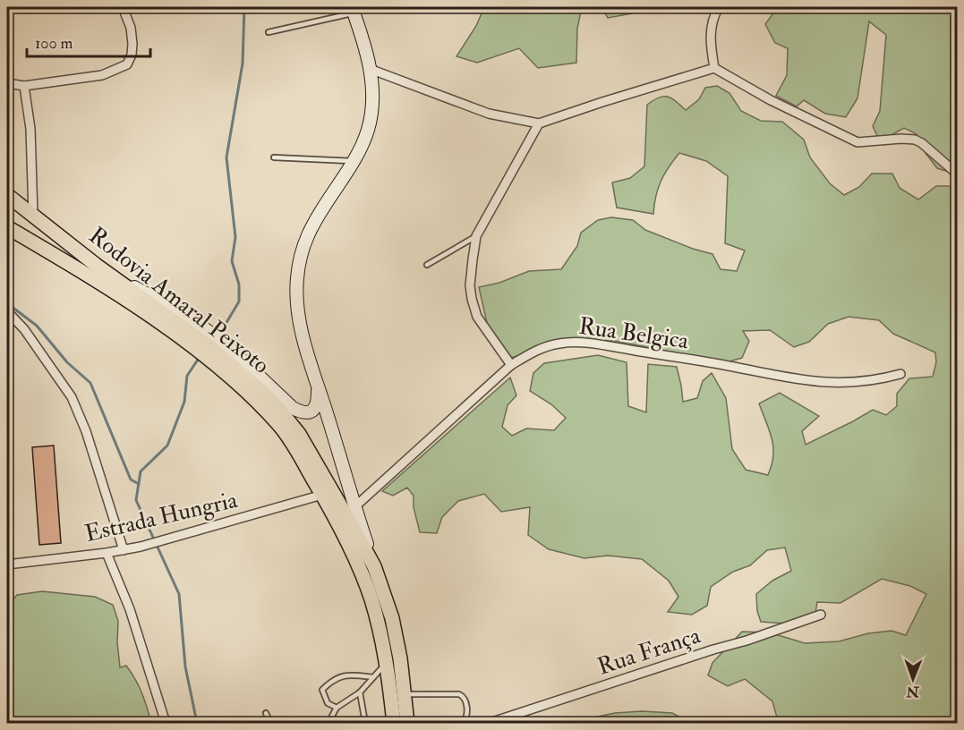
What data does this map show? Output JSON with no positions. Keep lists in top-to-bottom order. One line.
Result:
{"streets":{"highway":["Rodovia Amaral Peixoto"],"street":["Rua Belgica","Estrada Hungria","Rua França"]},"crossings":[["Rodovia Amaral Peixoto","Estrada Hungria"]],"scale_bar":"100 m","north":"bottom"}
